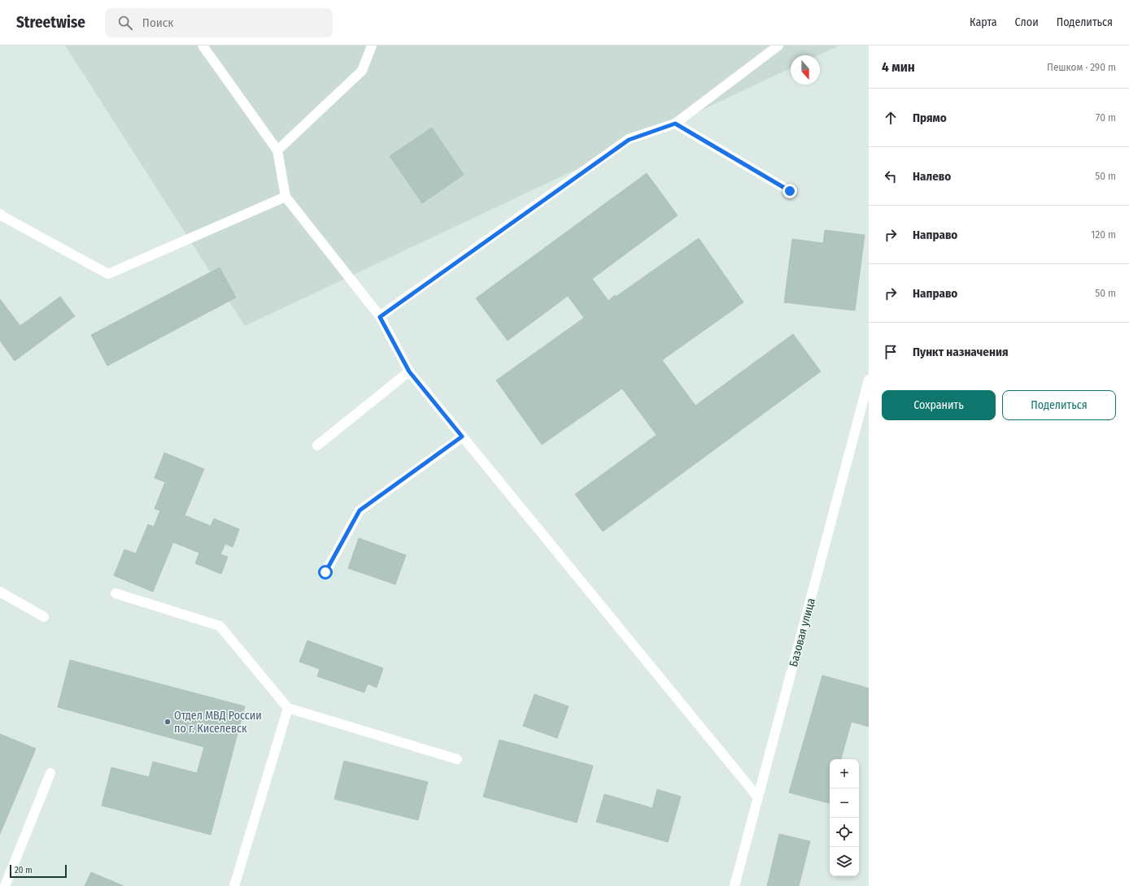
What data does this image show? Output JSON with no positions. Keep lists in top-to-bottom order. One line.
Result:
{"streets":{"street":["Базовая улица"]},"places":["Отдел МВД России по г. Киселевск"],"scale_bar":"20 m","north":"bottom","page":{"header":"Streetwise","search":"Поиск","nav":["Карта","Слои","Поделиться"],"heading":["4 мин","Пешком · 290 m"],"list":[["Прямо","70 m"],["Налево","50 m"],["Направо","120 m"],["Направо","50 m"],"Пункт назначения"],"buttons":["Сохранить","Поделиться"],"map_buttons":["+","−"],"scale":"20 m"}}
